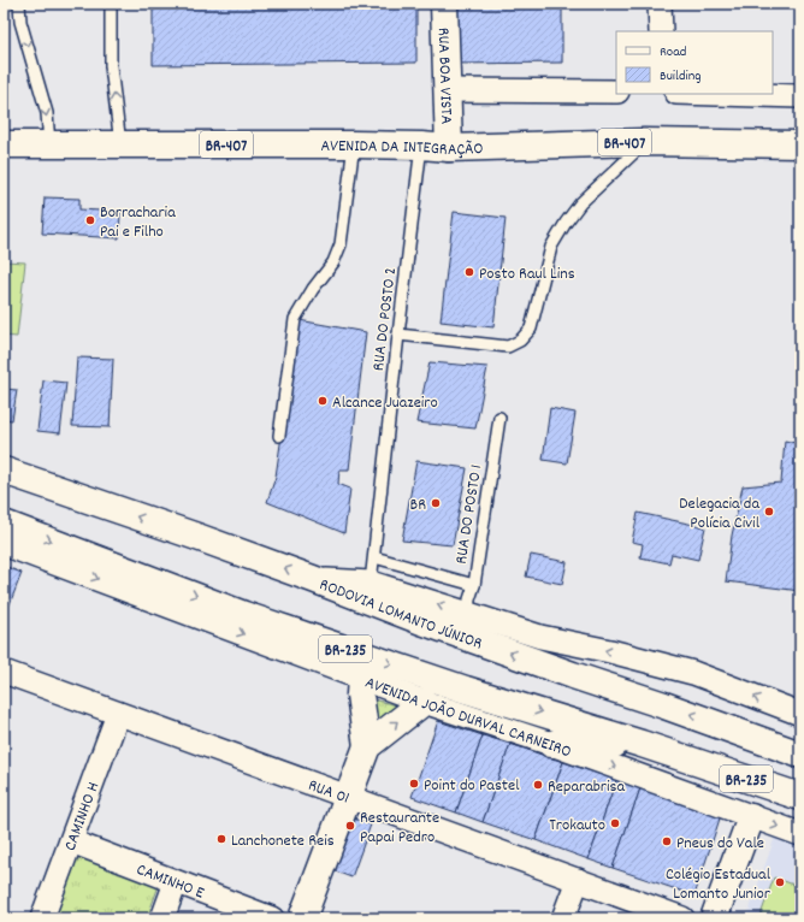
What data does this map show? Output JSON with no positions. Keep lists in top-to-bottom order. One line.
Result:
{"streets":{"main road":["RUA BOA VISTA","BR-407","AVENIDA DA INTEGRAÇÃO","RODOVIA LOMANTO JÚNIOR","BR-235"],"street":["AVENIDA JOÃO DURVAL CARNEIRO","RUA 01","CAMINHO H","CAMINHO E"],"lane":["RUA DO POSTO 2","RUA DO POSTO 1"]},"crossings":[["RUA BOA VISTA","AVENIDA DA INTEGRAÇÃO"],["AVENIDA DA INTEGRAÇÃO","RUA DO POSTO 2"],["RUA 01","CAMINHO H"],["CAMINHO H","CAMINHO E"]],"places":["Borracharia Pai e Filho","Posto Raul Lins","Alcance Juazeiro","BR","Delegacia da Polícia Civil","Point do Pastel","Reparabrisa","Trokauto","Restaurante Papai Pedro","Lanchonete Reis","Pneus do Vale","Colégio Estadual Lomanto Junior"],"legend":["Road","Building"]}
